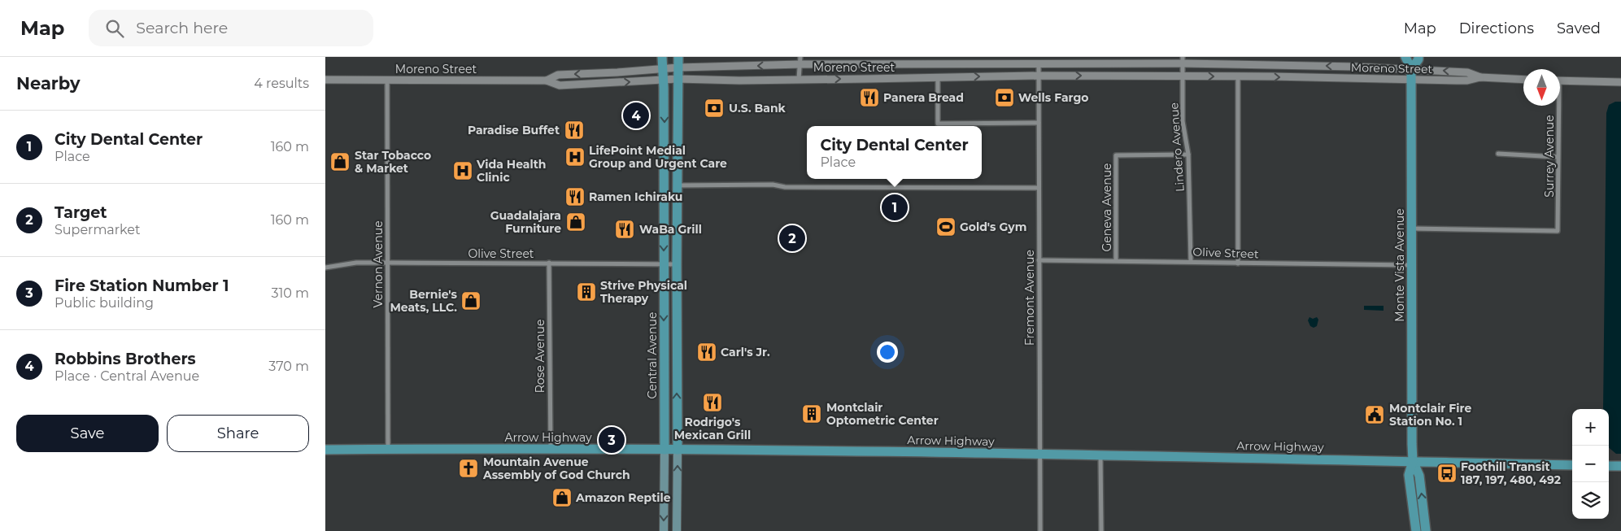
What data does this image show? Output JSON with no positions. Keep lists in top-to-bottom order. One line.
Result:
{"streets":{"main road":["Monte Vista Avenue","Central Avenue","Arrow Highway"],"street":["Moreno Street","Lindero Avenue","Surrey Avenue","Geneva Avenue","Olive Street","Vernon Avenue","Fremont Avenue","Rose Avenue"]},"crossings":[["Moreno Street","Lindero Avenue"],["Moreno Street","Vernon Avenue"],["Moreno Street","Monte Vista Avenue"],["Moreno Street","Fremont Avenue"],["Moreno Street","Central Avenue"],["Lindero Avenue","Geneva Avenue"],["Lindero Avenue","Olive Street"],["Surrey Avenue","Monte Vista Avenue"],["Geneva Avenue","Olive Street"],["Olive Street","Vernon Avenue"],["Olive Street","Monte Vista Avenue"],["Olive Street","Fremont Avenue"],["Olive Street","Central Avenue"],["Olive Street","Rose Avenue"],["Vernon Avenue","Arrow Highway"],["Monte Vista Avenue","Arrow Highway"],["Fremont Avenue","Arrow Highway"],["Central Avenue","Arrow Highway"],["Rose Avenue","Arrow Highway"]],"places":{"restaurant":["Panera Bread","Paradise Buffet","Ramen Ichiraku","WaBa Grill","Carl's Jr.","Rodrigo's Mexican Grill"],"bank":["Wells Fargo","U.S. Bank"],"hospital":["LifePoint Medial Group and Urgent Care","Vida Health Clinic"],"shop":["Star Tobacco & Market","Guadalajara Furniture","Bernie's Meats, LLC.","Amazon Reptile"],"sports":["Gold's Gym"],"building":["Strive Physical Therapy","Montclair Optometric Center"],"public building":["Montclair Fire Station No. 1"],"church":["Mountain Avenue Assembly of God Church"],"bus stop":["Foothill Transit 187, 197, 480, 492"]},"north":"bottom","page":{"header":"Map","search":"Search here","nav":["Map","Directions","Saved"],"heading":["Nearby","4 results"],"pins":["4","1","2","3"],"list":[{"mark":"1","name":"City Dental Center","note":"Place","value":"160 m"},{"mark":"2","name":"Target","note":"Supermarket","value":"160 m"},{"mark":"3","name":"Fire Station Number 1","note":"Public building","value":"310 m"},{"mark":"4","name":"Robbins Brothers","note":"Place · Central Avenue","value":"370 m"}],"popup":["City Dental Center","Place"],"buttons":["Save","Share"],"map_buttons":["+","−"]}}
